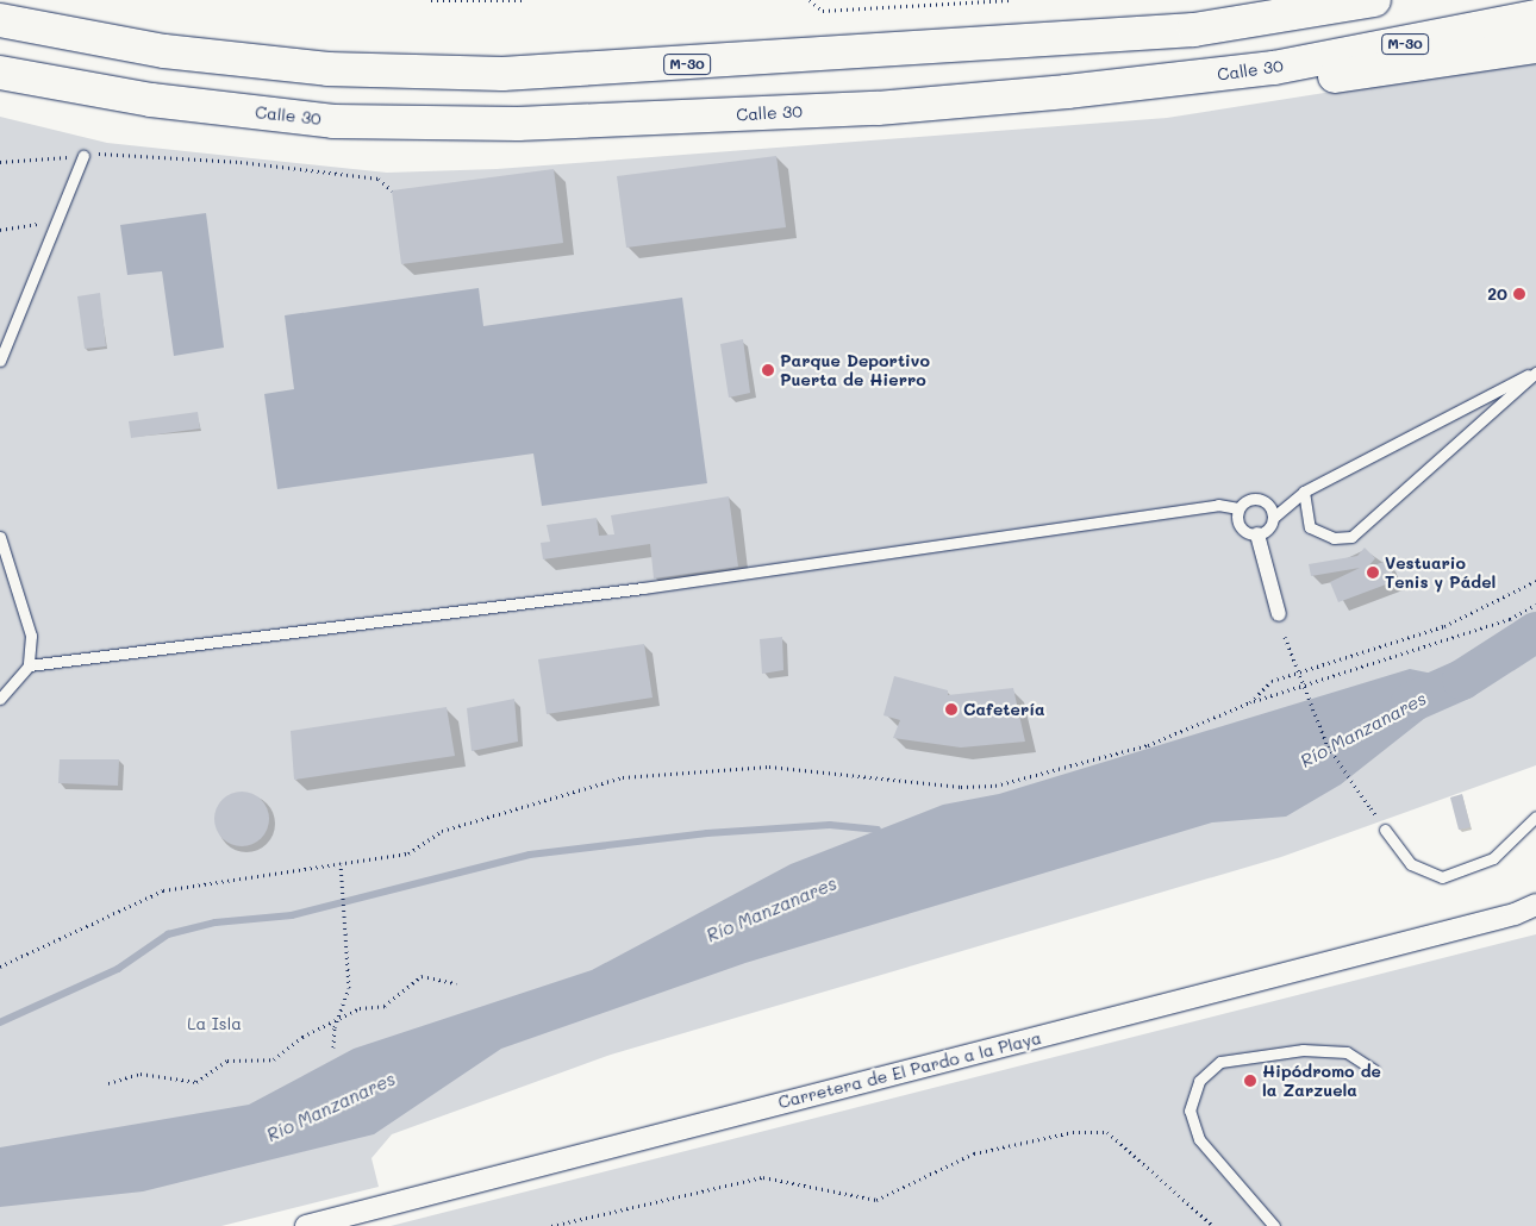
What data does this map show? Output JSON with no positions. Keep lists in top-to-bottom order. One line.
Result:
{"streets":{"highway":["M-30","Calle 30"],"street":["Carretera de El Pardo a la Playa"]},"water":["Río Manzanares"],"parks":["La Isla"],"places":["20","Parque Deportivo Puerta de Hierro","Vestuario Tenis y Pádel","Cafetería","Hipódromo de la Zarzuela"]}
